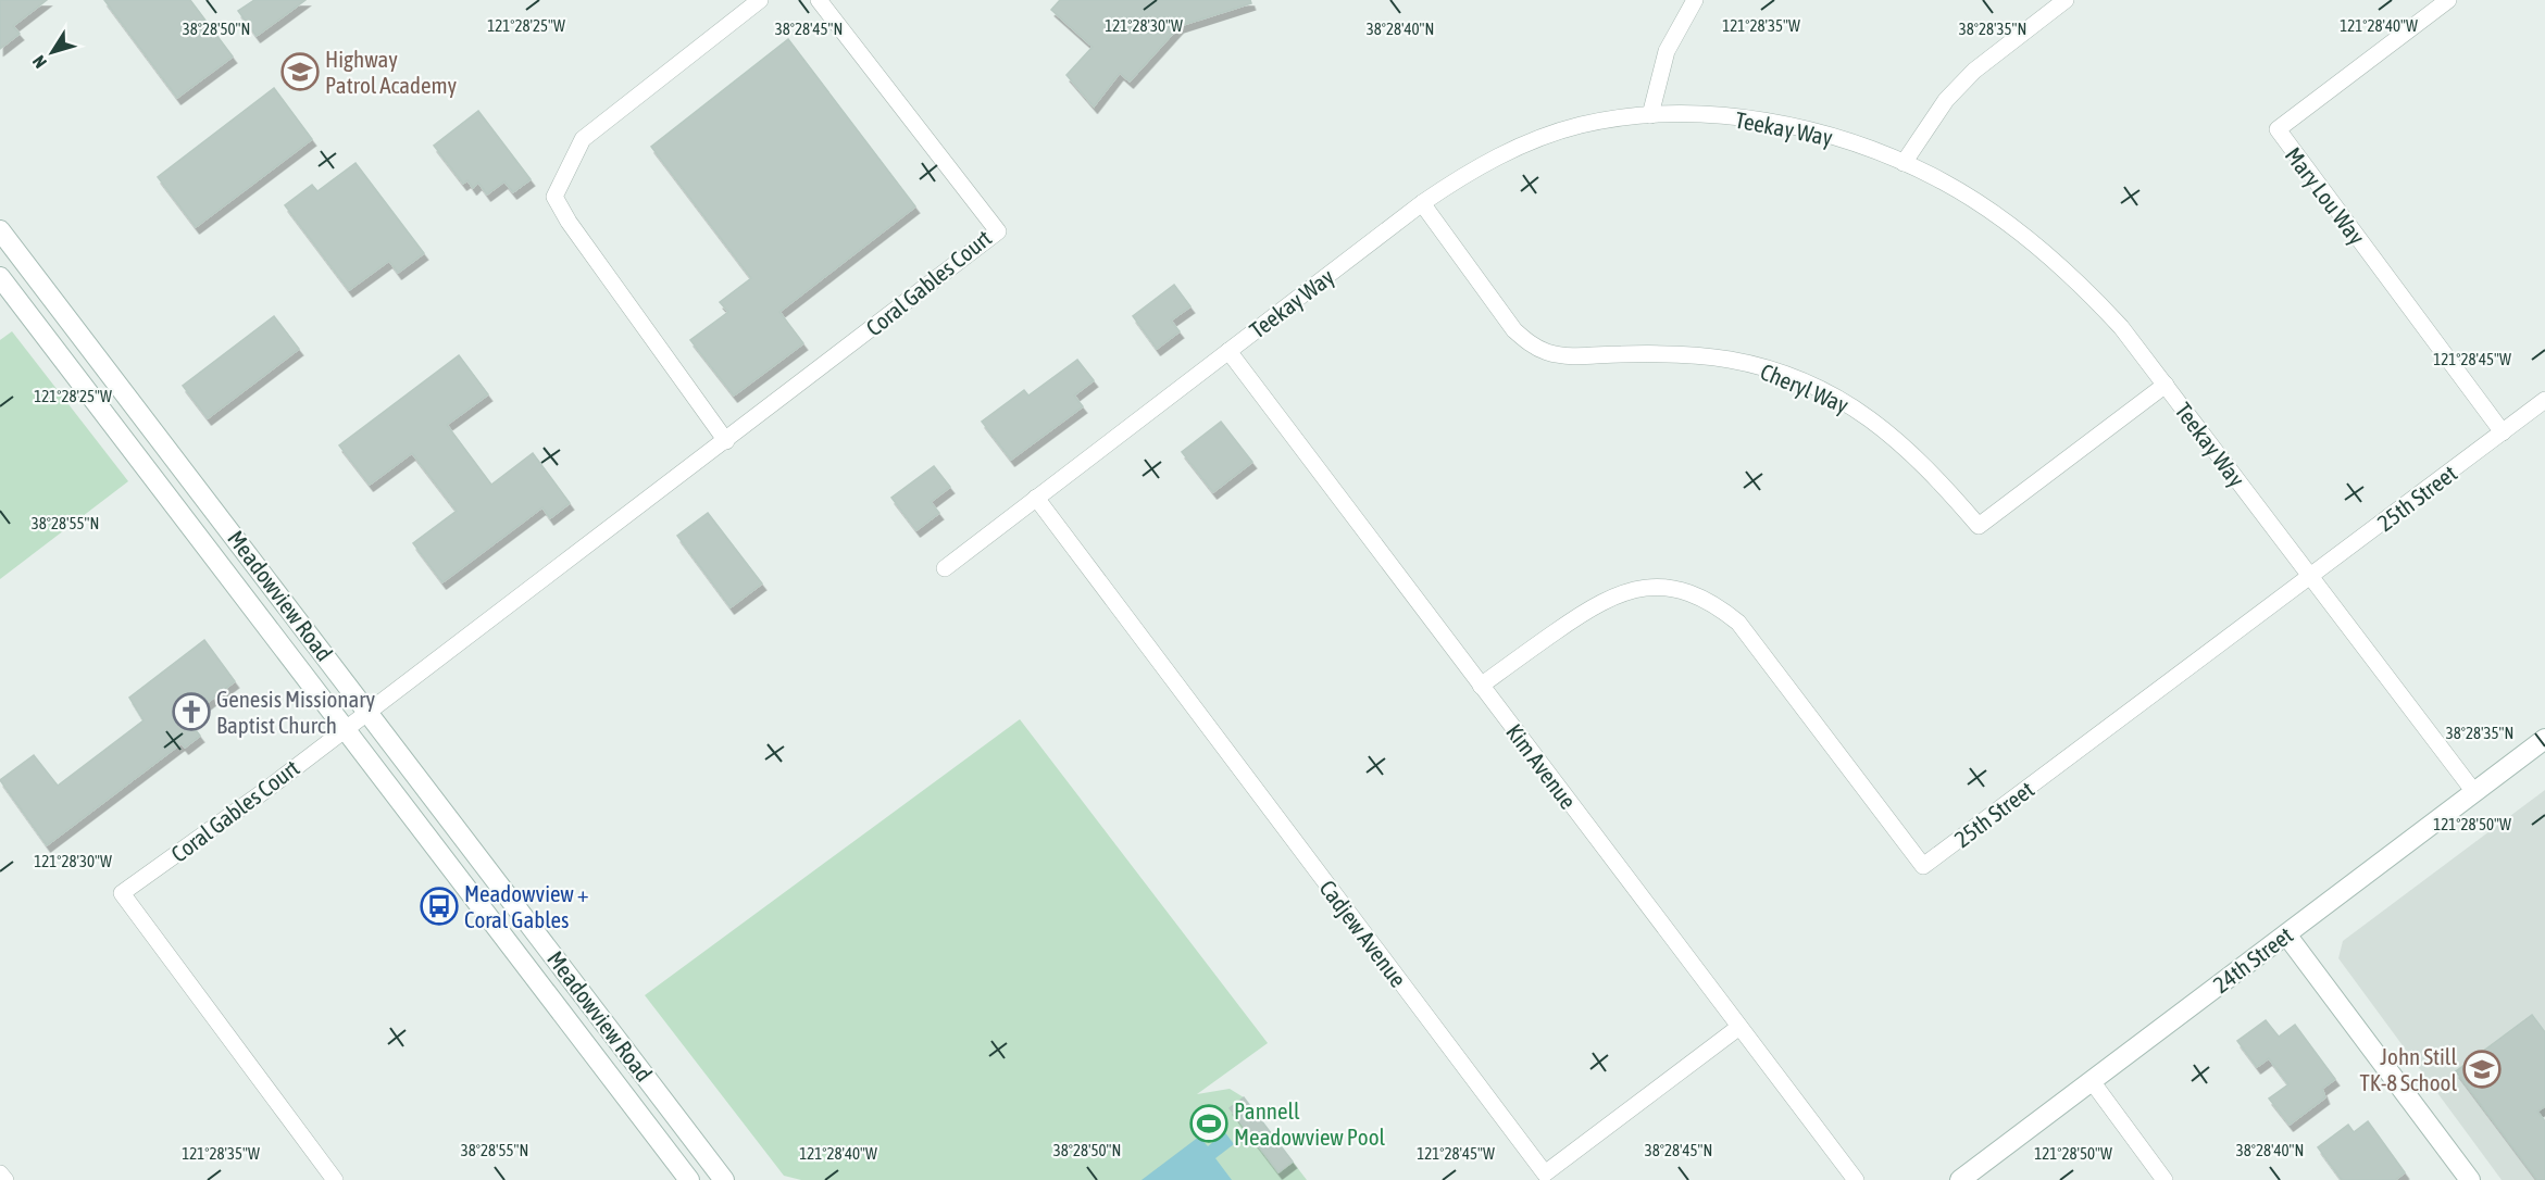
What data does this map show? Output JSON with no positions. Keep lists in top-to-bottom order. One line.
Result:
{"streets":{"main road":["Meadowview Road","24th Street"],"street":["Teekay Way","Mary Lou Way","Coral Gables Court","Cheryl Way","25th Street","Kim Avenue","Cadjew Avenue"]},"crossings":[["Teekay Way","Cheryl Way"],["Teekay Way","25th Street"],["Teekay Way","Kim Avenue"],["Teekay Way","Cadjew Avenue"],["Teekay Way","24th Street"],["Mary Lou Way","25th Street"],["Coral Gables Court","Meadowview Road"],["25th Street","Kim Avenue"],["Kim Avenue","Cadjew Avenue"]],"places":{"school or university":["Highway Patrol Academy","John Still TK-8 School"],"church":["Genesis Missionary Baptist Church"],"bus stop":["Meadowview + Coral Gables"],"sports":["Pannell Meadowview Pool"]},"north":"bottom left","coordinates":["121°28'35\"W","121°28'40\"W","121°28'25\"W","121°28'30\"W","38°28'50\"N","38°28'45\"N","38°28'40\"N","38°28'35\"N","121°28'45\"W","38°28'55\"N","121°28'50\"W"]}
